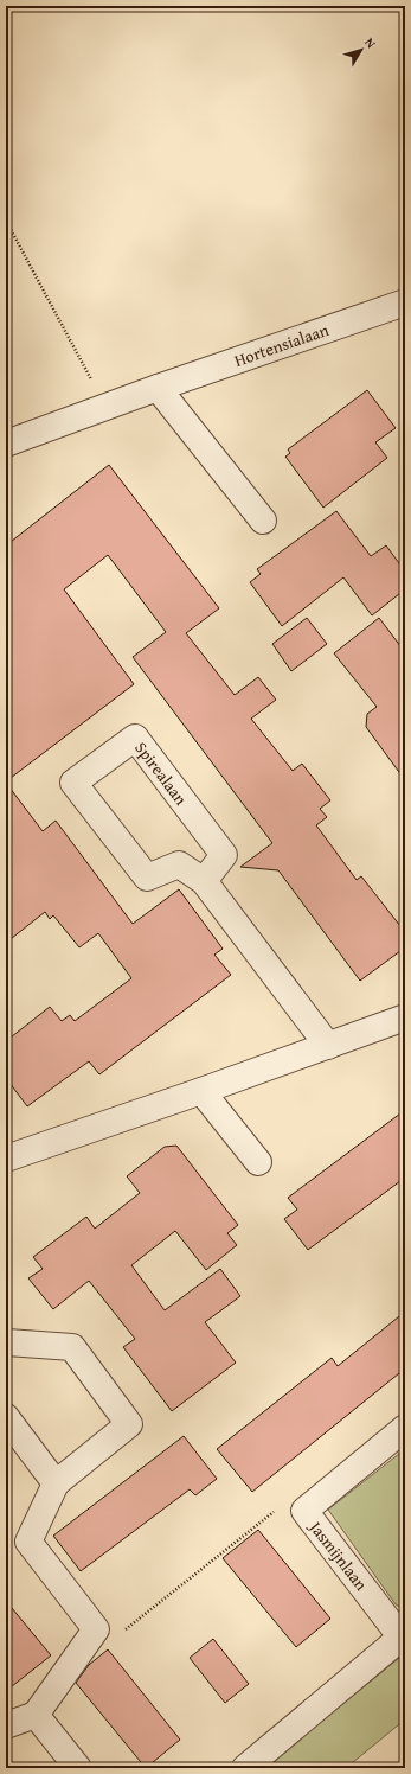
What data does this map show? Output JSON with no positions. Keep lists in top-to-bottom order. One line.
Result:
{"streets":{"street":["Hortensialaan","Spirealaan","Jasmijnlaan"]},"north":"top right"}
